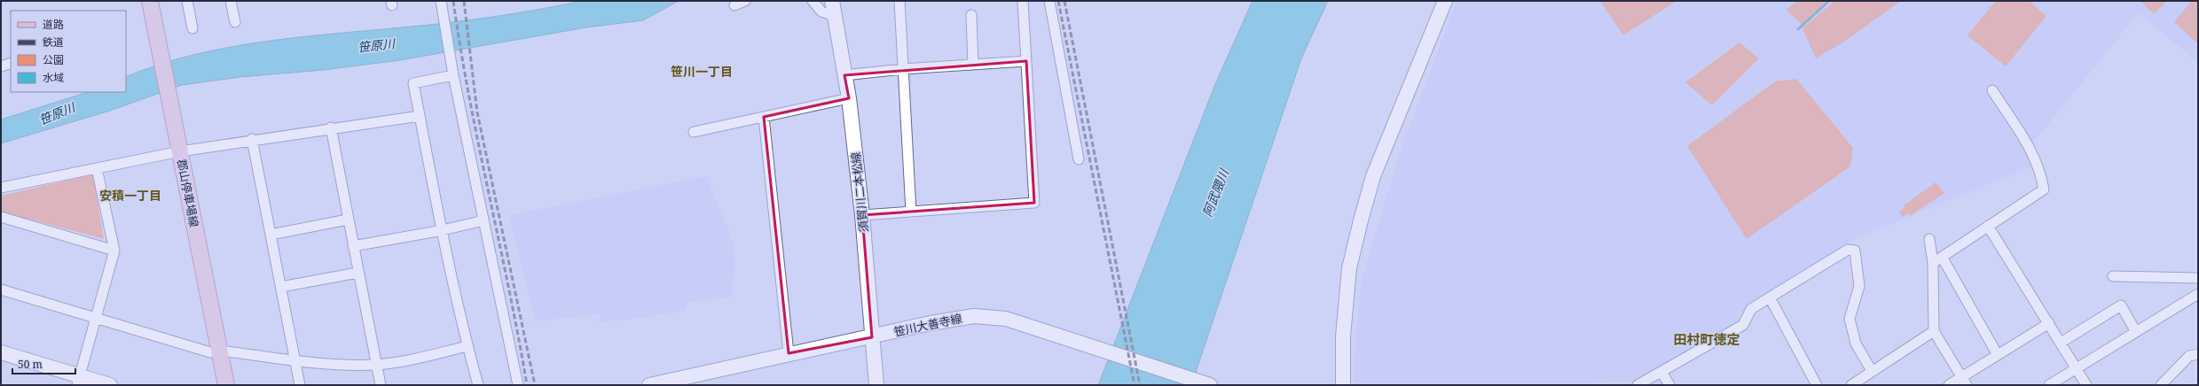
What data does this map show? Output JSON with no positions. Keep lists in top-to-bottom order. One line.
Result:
{"streets":{"main road":["郡山停車場線"],"street":["須賀川二本松線","笹川大善寺線"]},"crossings":[["須賀川二本松線","笹川大善寺線"]],"districts":["笹川一丁目","安積一丁目","田村町徳定"],"water":["笹原川","阿武隈川"],"legend":["道路","鉄道","公園","水域"],"scale_bar":"50 m"}
